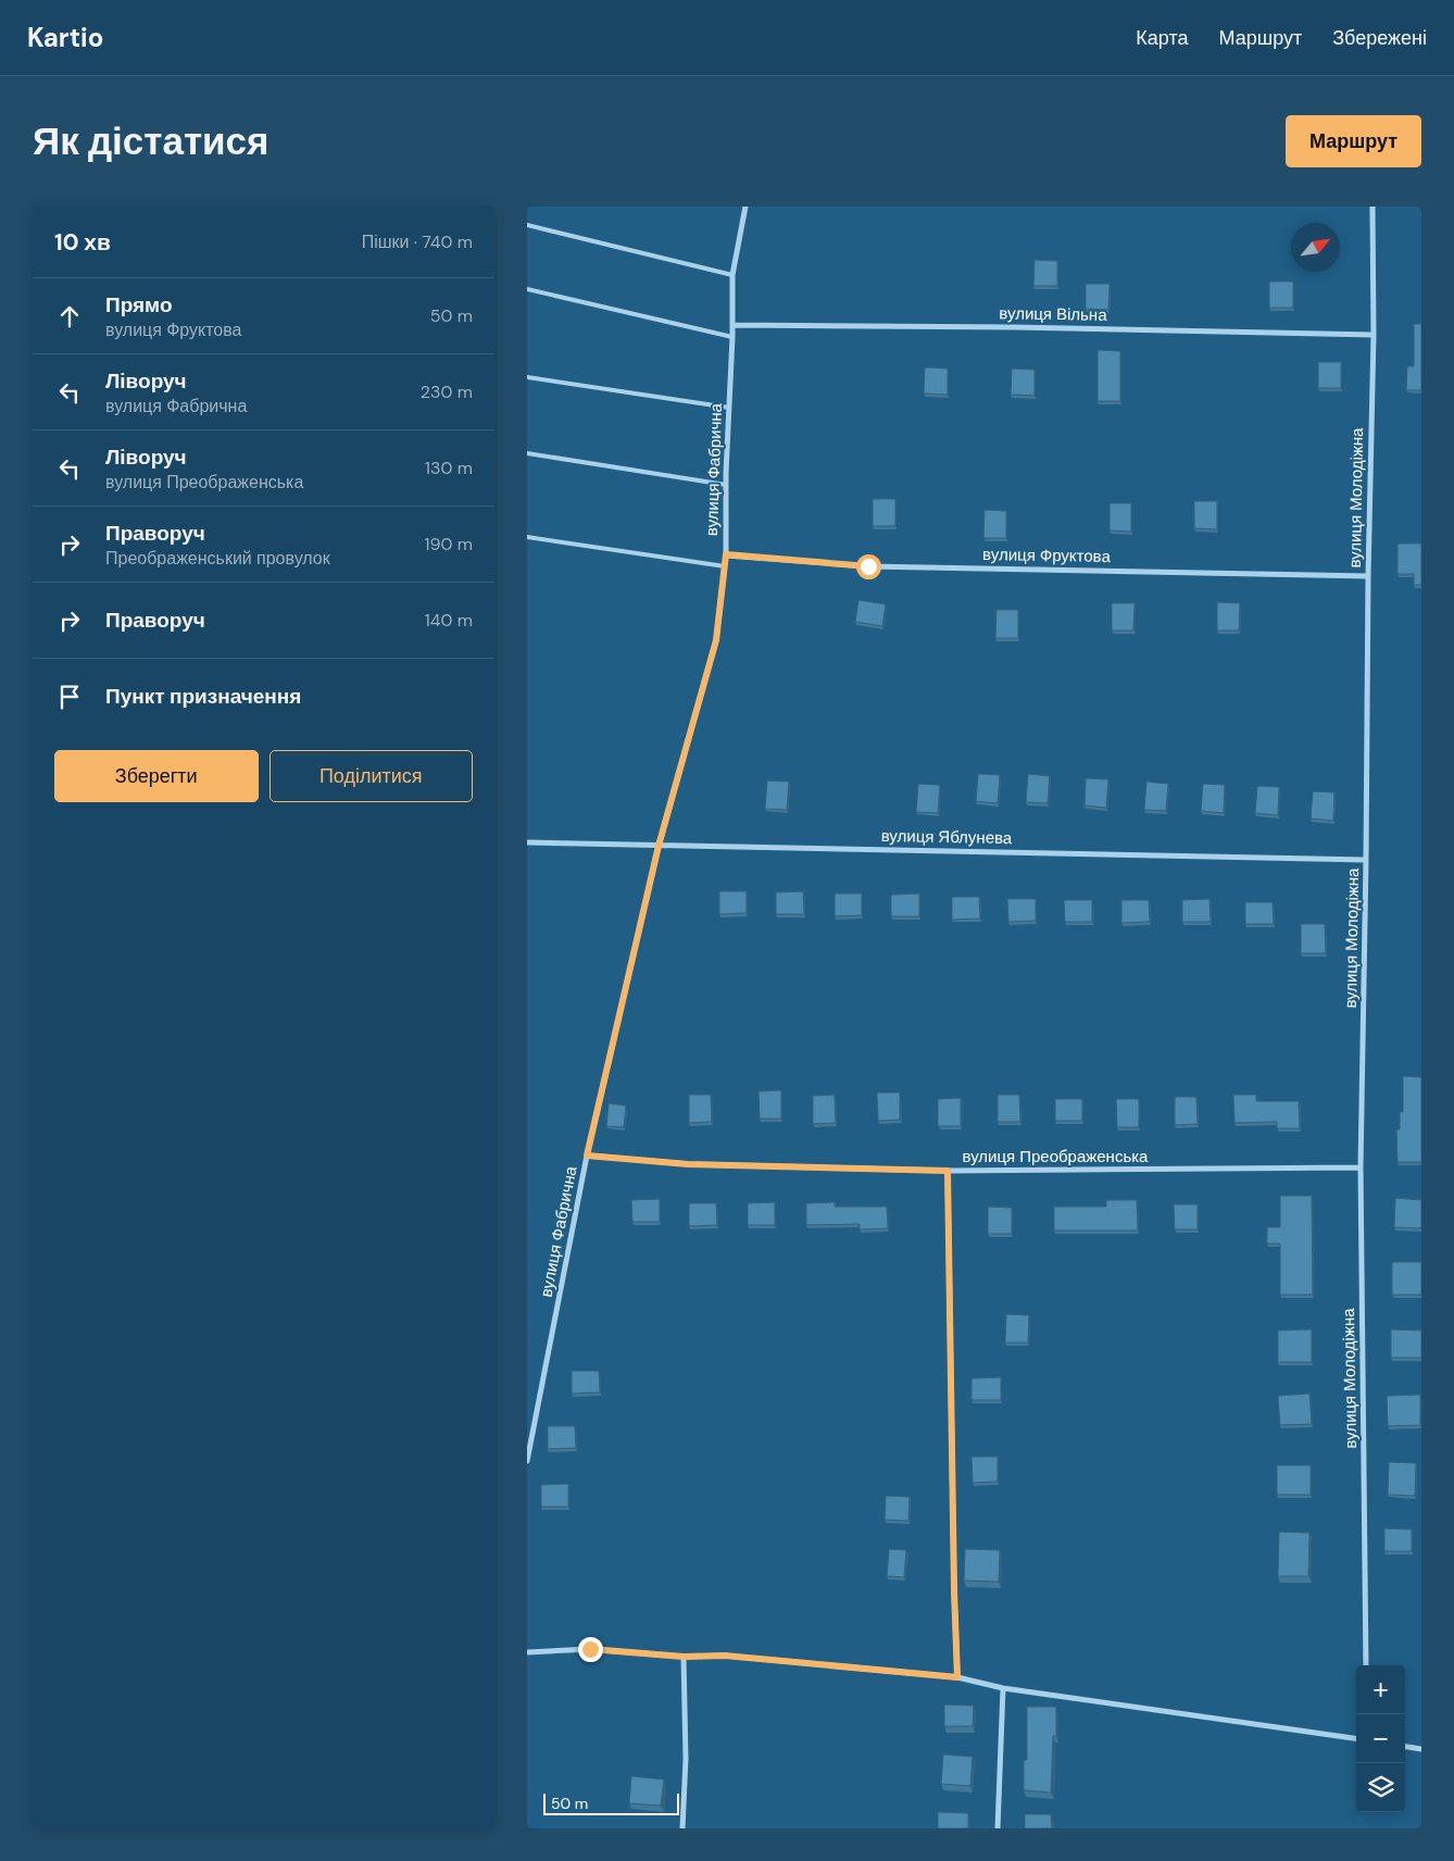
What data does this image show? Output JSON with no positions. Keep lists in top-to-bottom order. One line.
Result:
{"streets":{"street":["вулиця Вільна","вулиця Фабрична","вулиця Молодіжна","вулиця Фруктова","вулиця Яблунева","вулиця Преображенська"]},"crossings":[["вулиця Вільна","вулиця Фабрична"],["вулиця Вільна","вулиця Молодіжна"],["вулиця Фабрична","вулиця Фруктова"],["вулиця Фабрична","вулиця Яблунева"],["вулиця Фабрична","вулиця Преображенська"],["вулиця Молодіжна","вулиця Фруктова"],["вулиця Молодіжна","вулиця Яблунева"],["вулиця Молодіжна","вулиця Преображенська"]],"scale_bar":"50 m","north":"top right","page":{"header":"Kartio","nav":["Карта","Маршрут","Збережені"],"buttons":["Маршрут",["Зберегти","Поділитися"]],"title":"Як дістатися","heading":["10 хв","Пішки · 740 m"],"list":[["Прямо","вулиця Фруктова","50 m"],["Ліворуч","вулиця Фабрична","230 m"],["Ліворуч","вулиця Преображенська","130 m"],["Праворуч","Преображенський провулок","190 m"],["Праворуч","140 m"],"Пункт призначення"],"map_buttons":["+","−"],"scale":"50 m"}}
